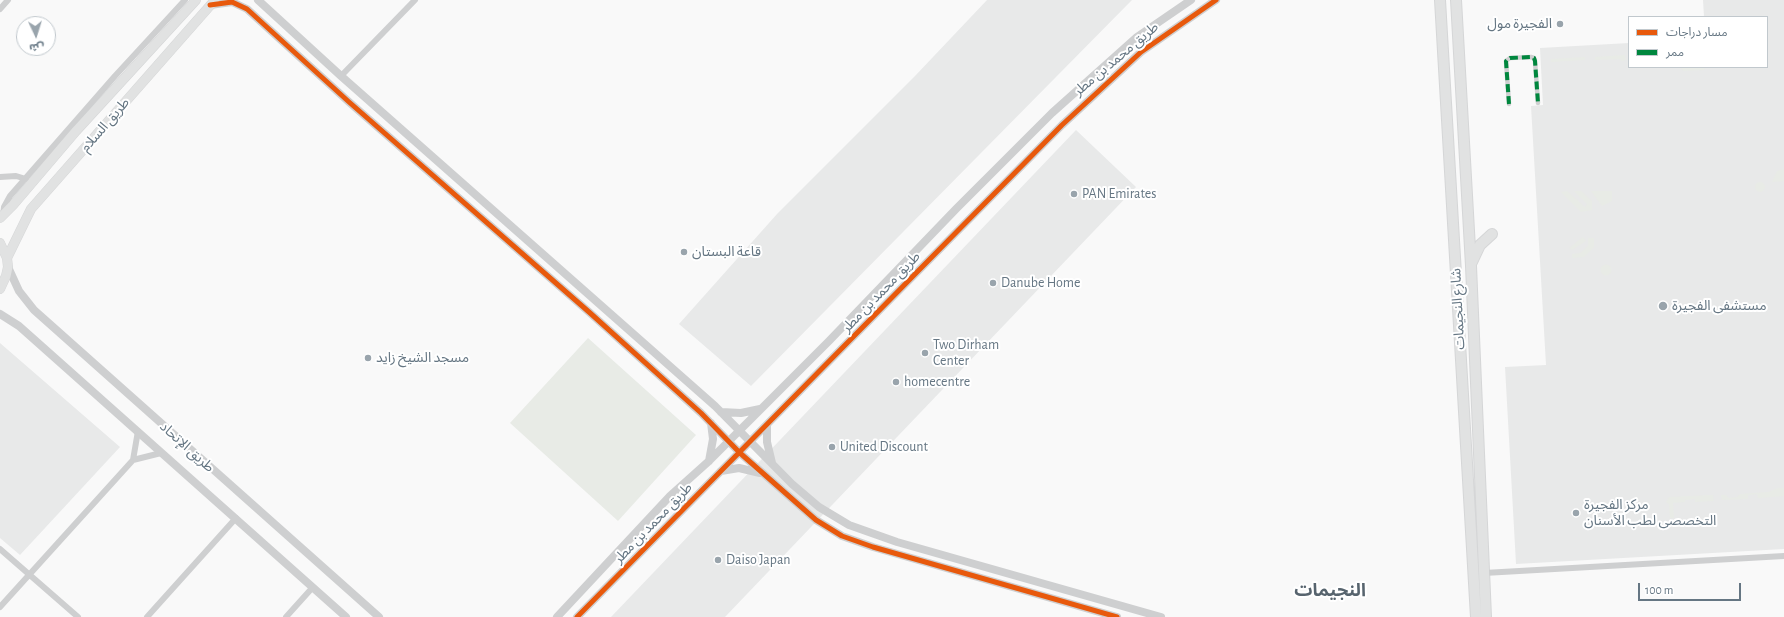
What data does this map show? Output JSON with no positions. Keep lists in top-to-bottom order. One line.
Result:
{"streets":{"main road":["طريق السلام","شارع النجيمات"],"street":["طريق محمد بن مطر","طريق اﻹتحاد"]},"crossings":[["طريق السلام","طريق اﻹتحاد"]],"districts":["النجيمات"],"places":["الفجيرة مول","PAN Emirates","قاعة البستان","Danube Home","مستشفى الفجيرة","Two Dirham Center","مسجد الشيخ زايد","homecentre","United Discount","مركز الفجيرة التخصصى لطب الأسنان","Daiso Japan"],"legend":["مسار دراجات","ممر"],"scale_bar":"100 m","north":"bottom"}
